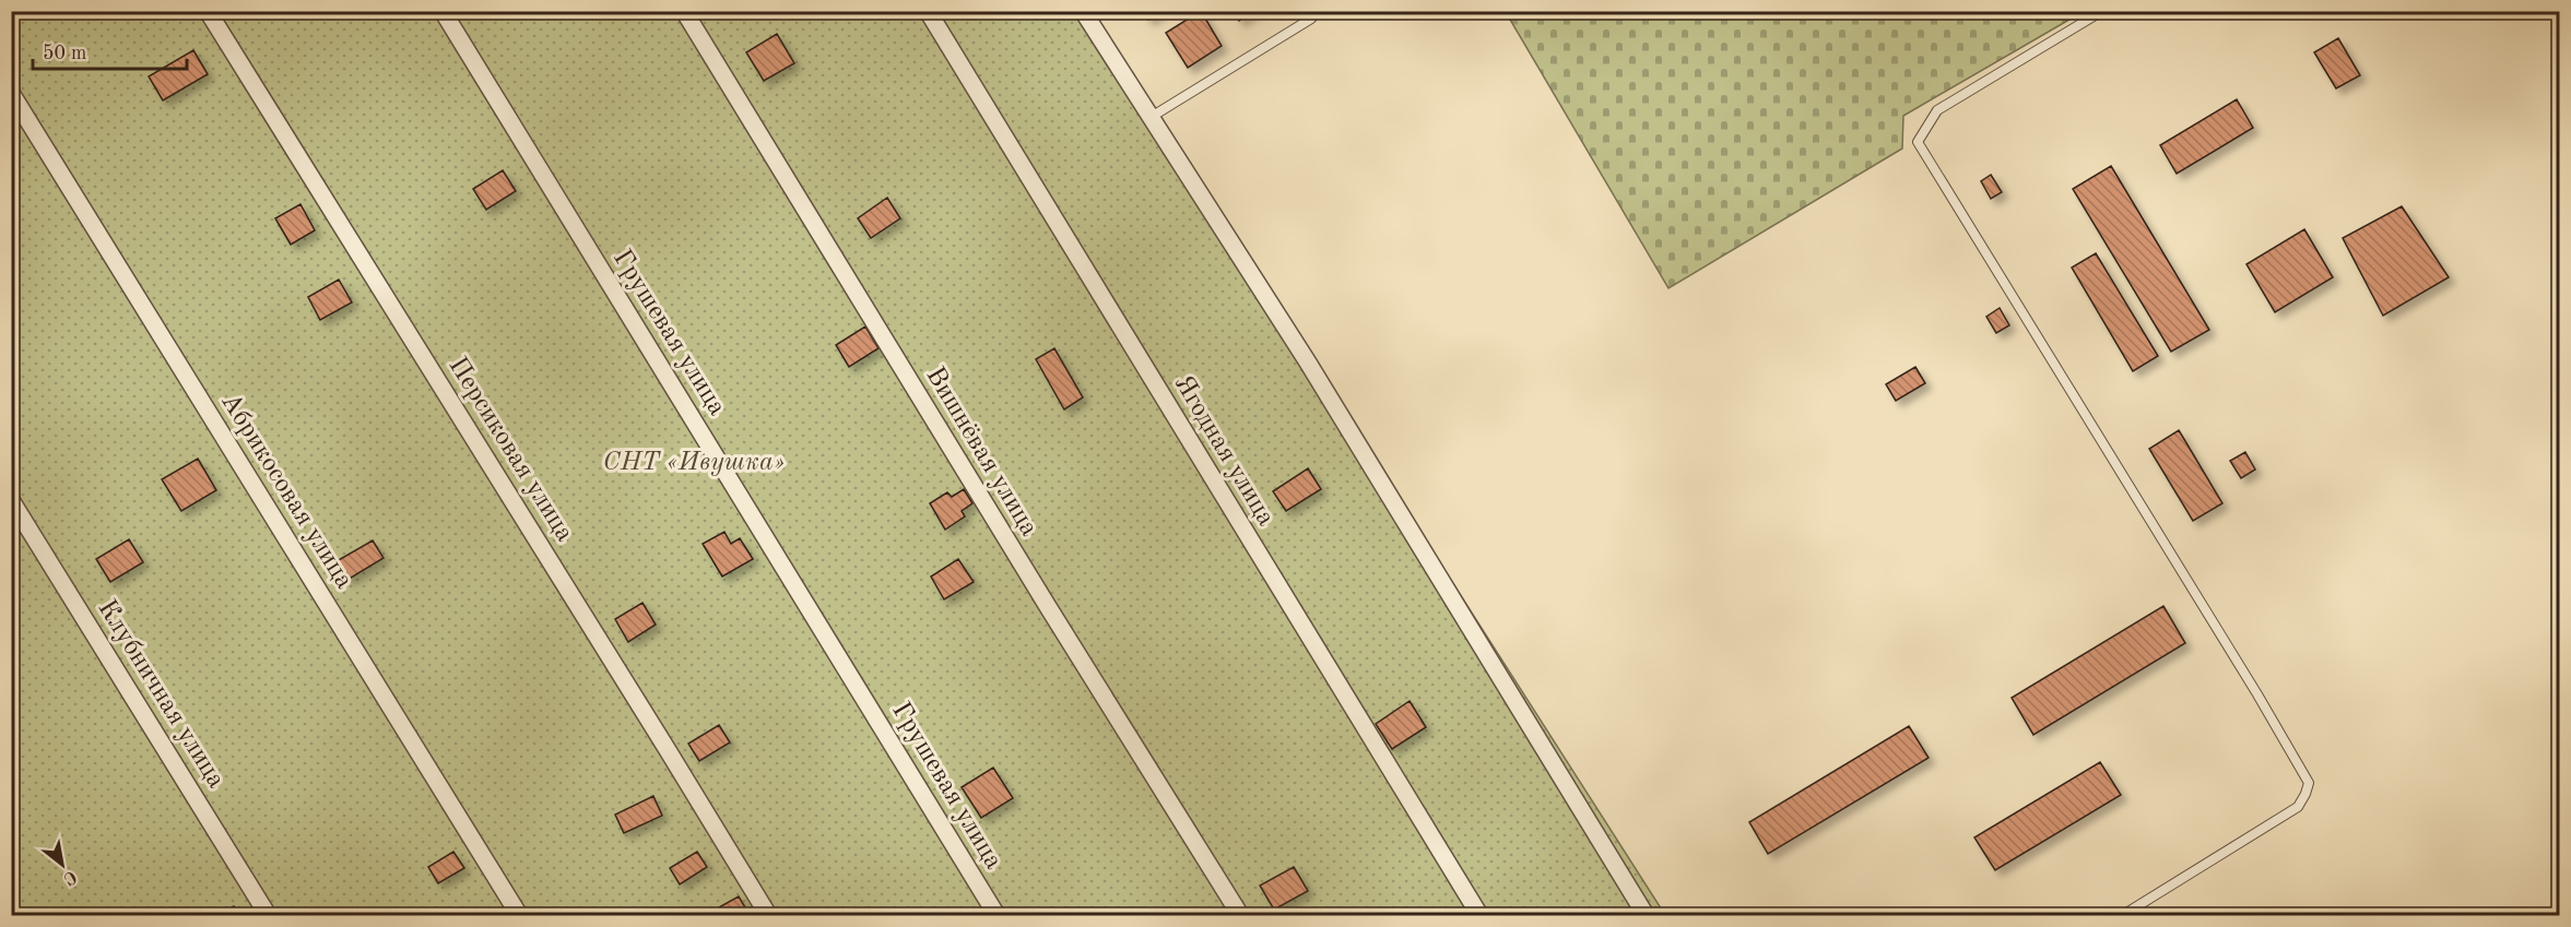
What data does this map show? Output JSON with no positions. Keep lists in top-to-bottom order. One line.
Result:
{"streets":{"street":["Грушевая улица","Персиковая улица","Ягодная улица","Вишнёвая улица","Абрикосовая улица","Клубничная улица"]},"parks":["СНТ «Ивушка»"],"scale_bar":"50 m","north":"bottom right"}
